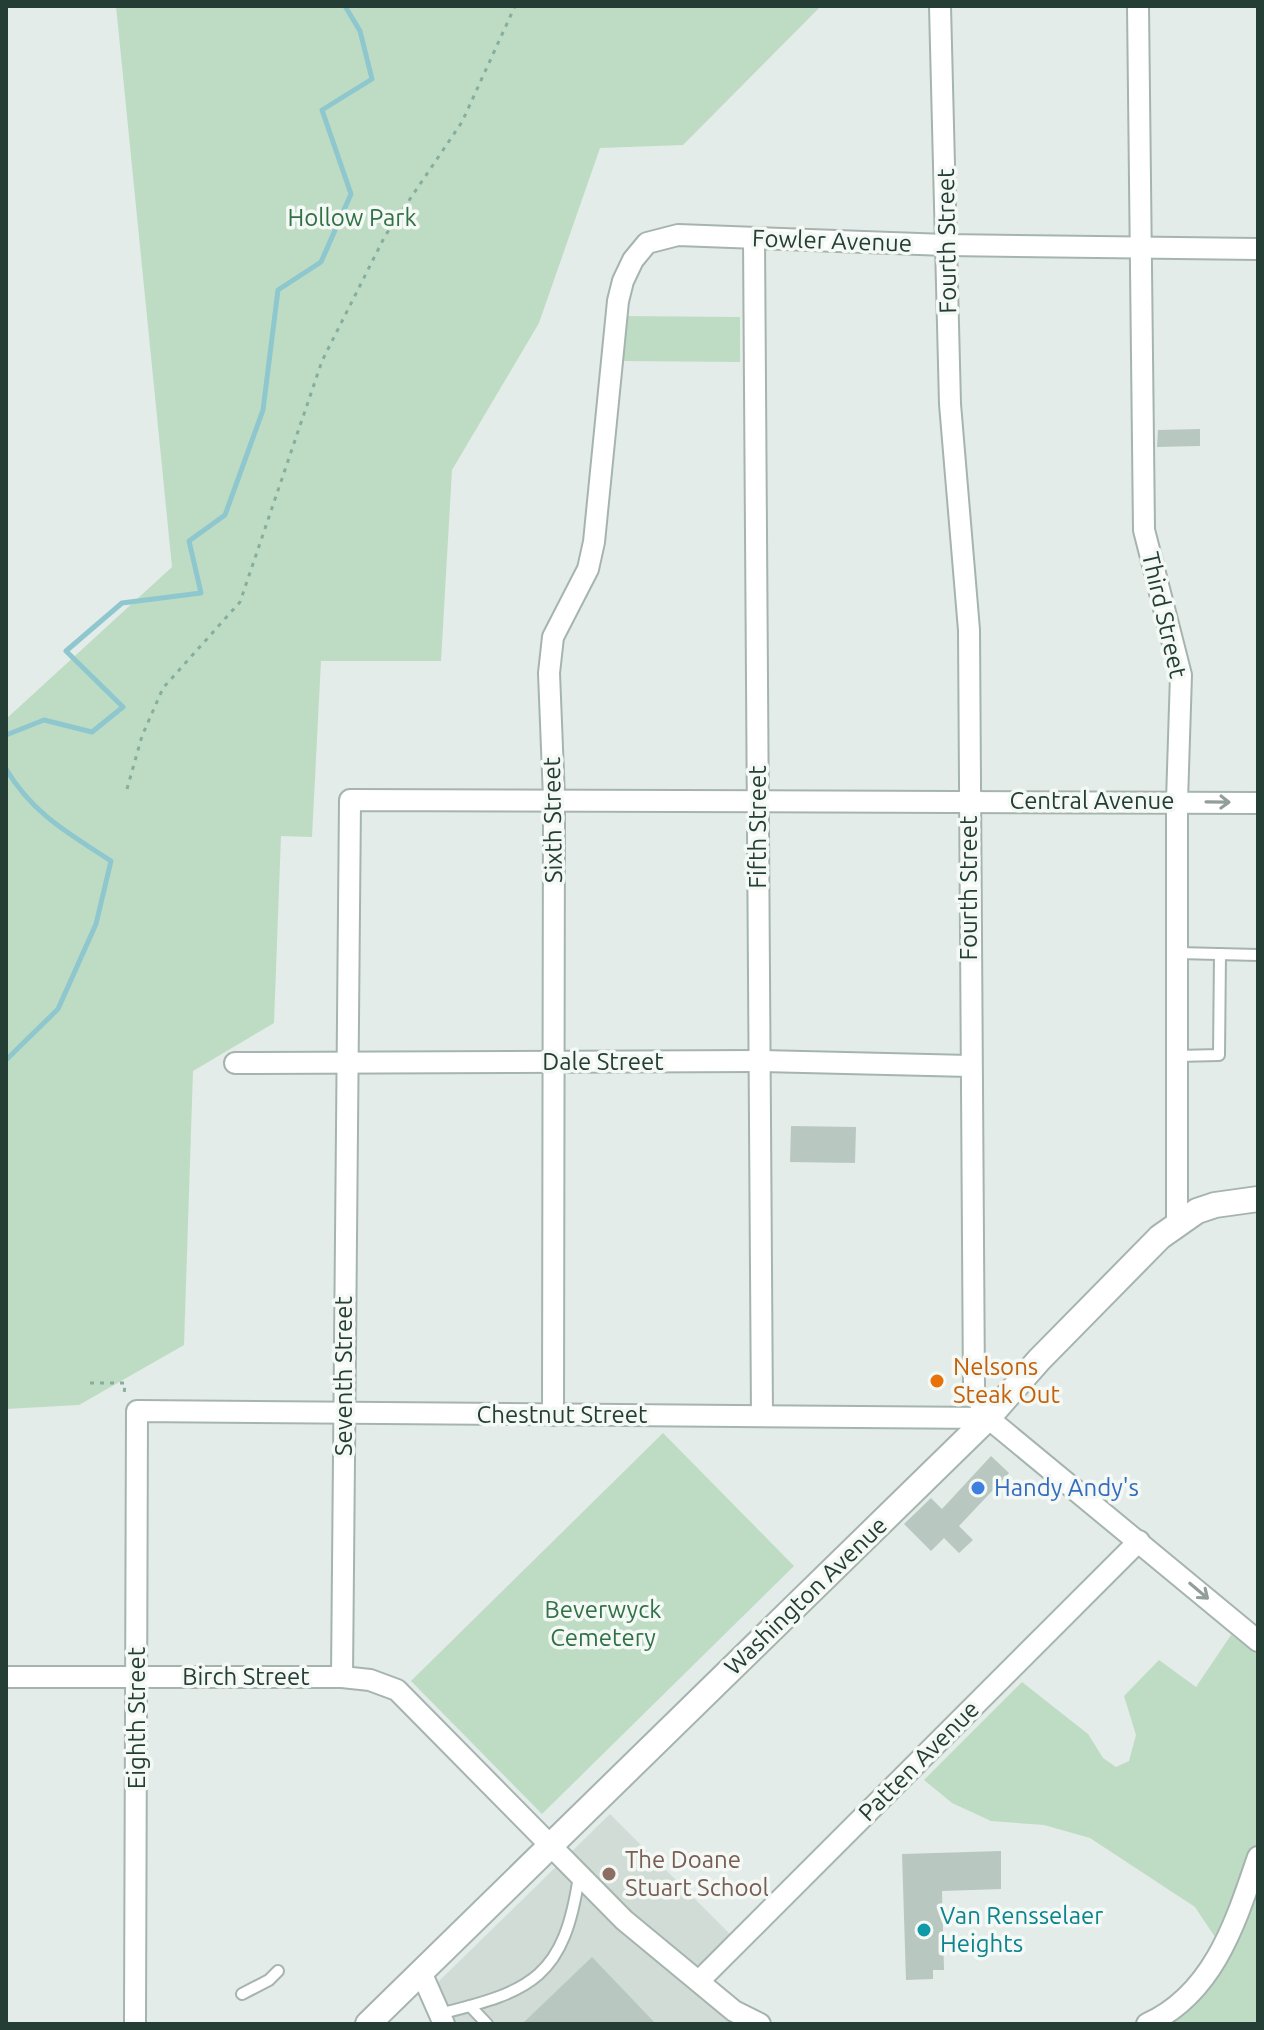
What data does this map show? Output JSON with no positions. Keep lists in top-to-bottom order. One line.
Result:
{"streets":{"street":["Fowler Avenue","Fourth Street","Third Street","Central Avenue","Sixth Street","Fifth Street","Dale Street","Seventh Street","Chestnut Street","Washington Avenue","Birch Street","Eighth Street","Patten Avenue"]},"crossings":[["Fowler Avenue","Fourth Street"],["Fowler Avenue","Third Street"],["Fowler Avenue","Sixth Street"],["Fowler Avenue","Fifth Street"],["Fourth Street","Central Avenue"],["Fourth Street","Dale Street"],["Fourth Street","Chestnut Street"],["Fourth Street","Washington Avenue"],["Fourth Street","Patten Avenue"],["Third Street","Central Avenue"],["Third Street","Washington Avenue"],["Central Avenue","Sixth Street"],["Central Avenue","Fifth Street"],["Central Avenue","Seventh Street"],["Sixth Street","Dale Street"],["Sixth Street","Chestnut Street"],["Fifth Street","Dale Street"],["Fifth Street","Chestnut Street"],["Dale Street","Seventh Street"],["Seventh Street","Chestnut Street"],["Seventh Street","Birch Street"],["Chestnut Street","Washington Avenue"],["Chestnut Street","Eighth Street"],["Birch Street","Eighth Street"]],"parks":["Hollow Park","Beverwyck Cemetery"],"places":["Nelsons Steak Out","Handy Andy's","The Doane Stuart School","Van Rensselaer Heights"]}
